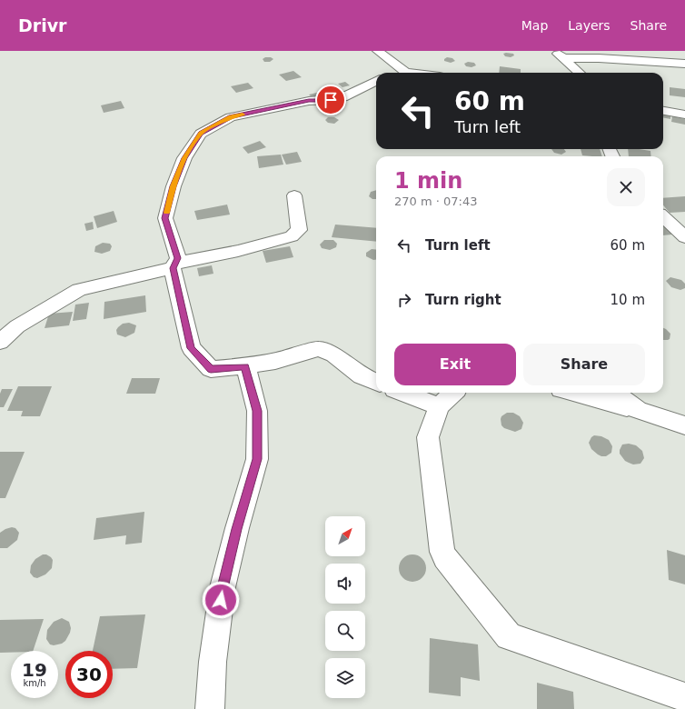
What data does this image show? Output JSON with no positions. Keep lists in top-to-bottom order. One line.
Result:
{"north":"top right","page":{"header":"Drivr","nav":["Map","Layers","Share"],"turn":["60 m","Turn left"],"heading":["1 min","270 m · 07:43"],"list":[{"name":"Turn left","value":"60 m"},{"name":"Turn right","value":"10 m"}],"buttons":["Exit","Share"],"speed":"19 km/h","limit":"30"}}
